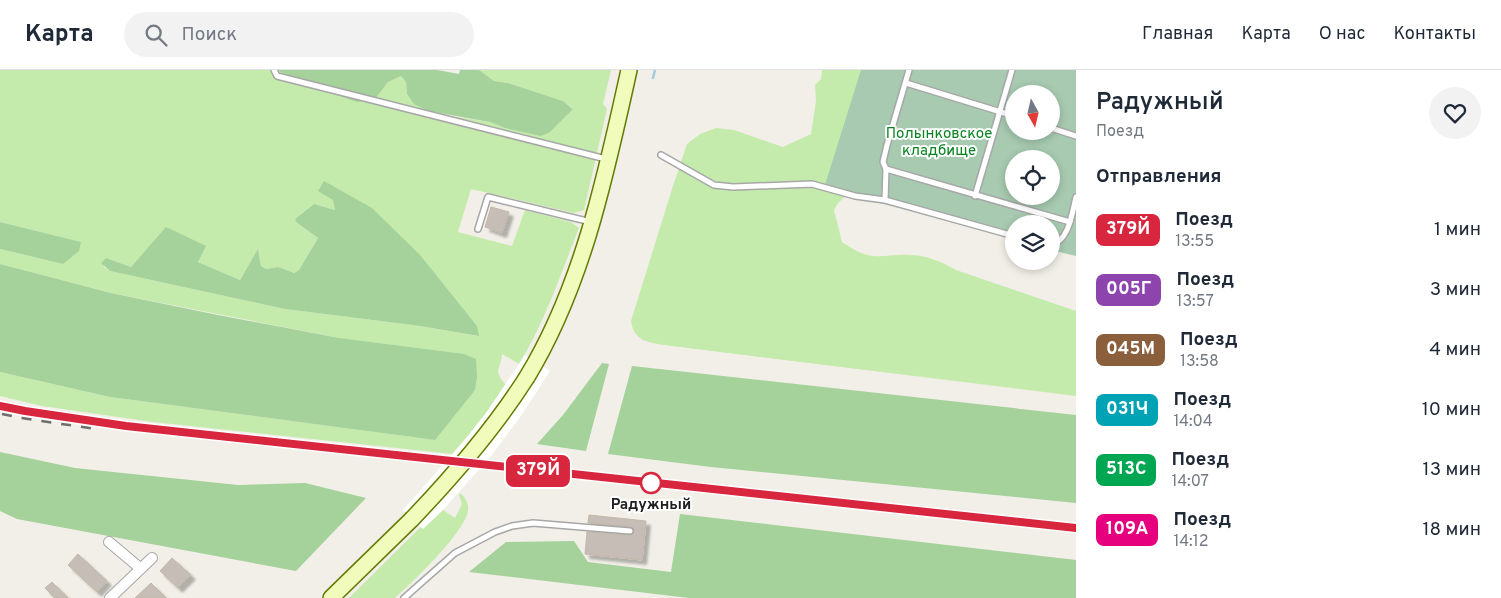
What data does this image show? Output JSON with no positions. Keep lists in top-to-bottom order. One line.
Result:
{"parks":["Полынковское кладбище"],"places":["Радужный"],"north":"bottom","page":{"header":"Карта","search":"Поиск","nav":["Главная","Карта","О нас","Контакты"],"on_map":"379Й","heading":[["Радужный","Поезд"],"Отправления"],"list":[{"mark":"379Й","name":"Поезд","note":"13:55","value":"1 мин"},{"mark":"005Г","name":"Поезд","note":"13:57","value":"3 мин"},{"mark":"045М","name":"Поезд","note":"13:58","value":"4 мин"},{"mark":"031Ч","name":"Поезд","note":"14:04","value":"10 мин"},{"mark":"513С","name":"Поезд","note":"14:07","value":"13 мин"},{"mark":"109А","name":"Поезд","note":"14:12","value":"18 мин"}]}}
